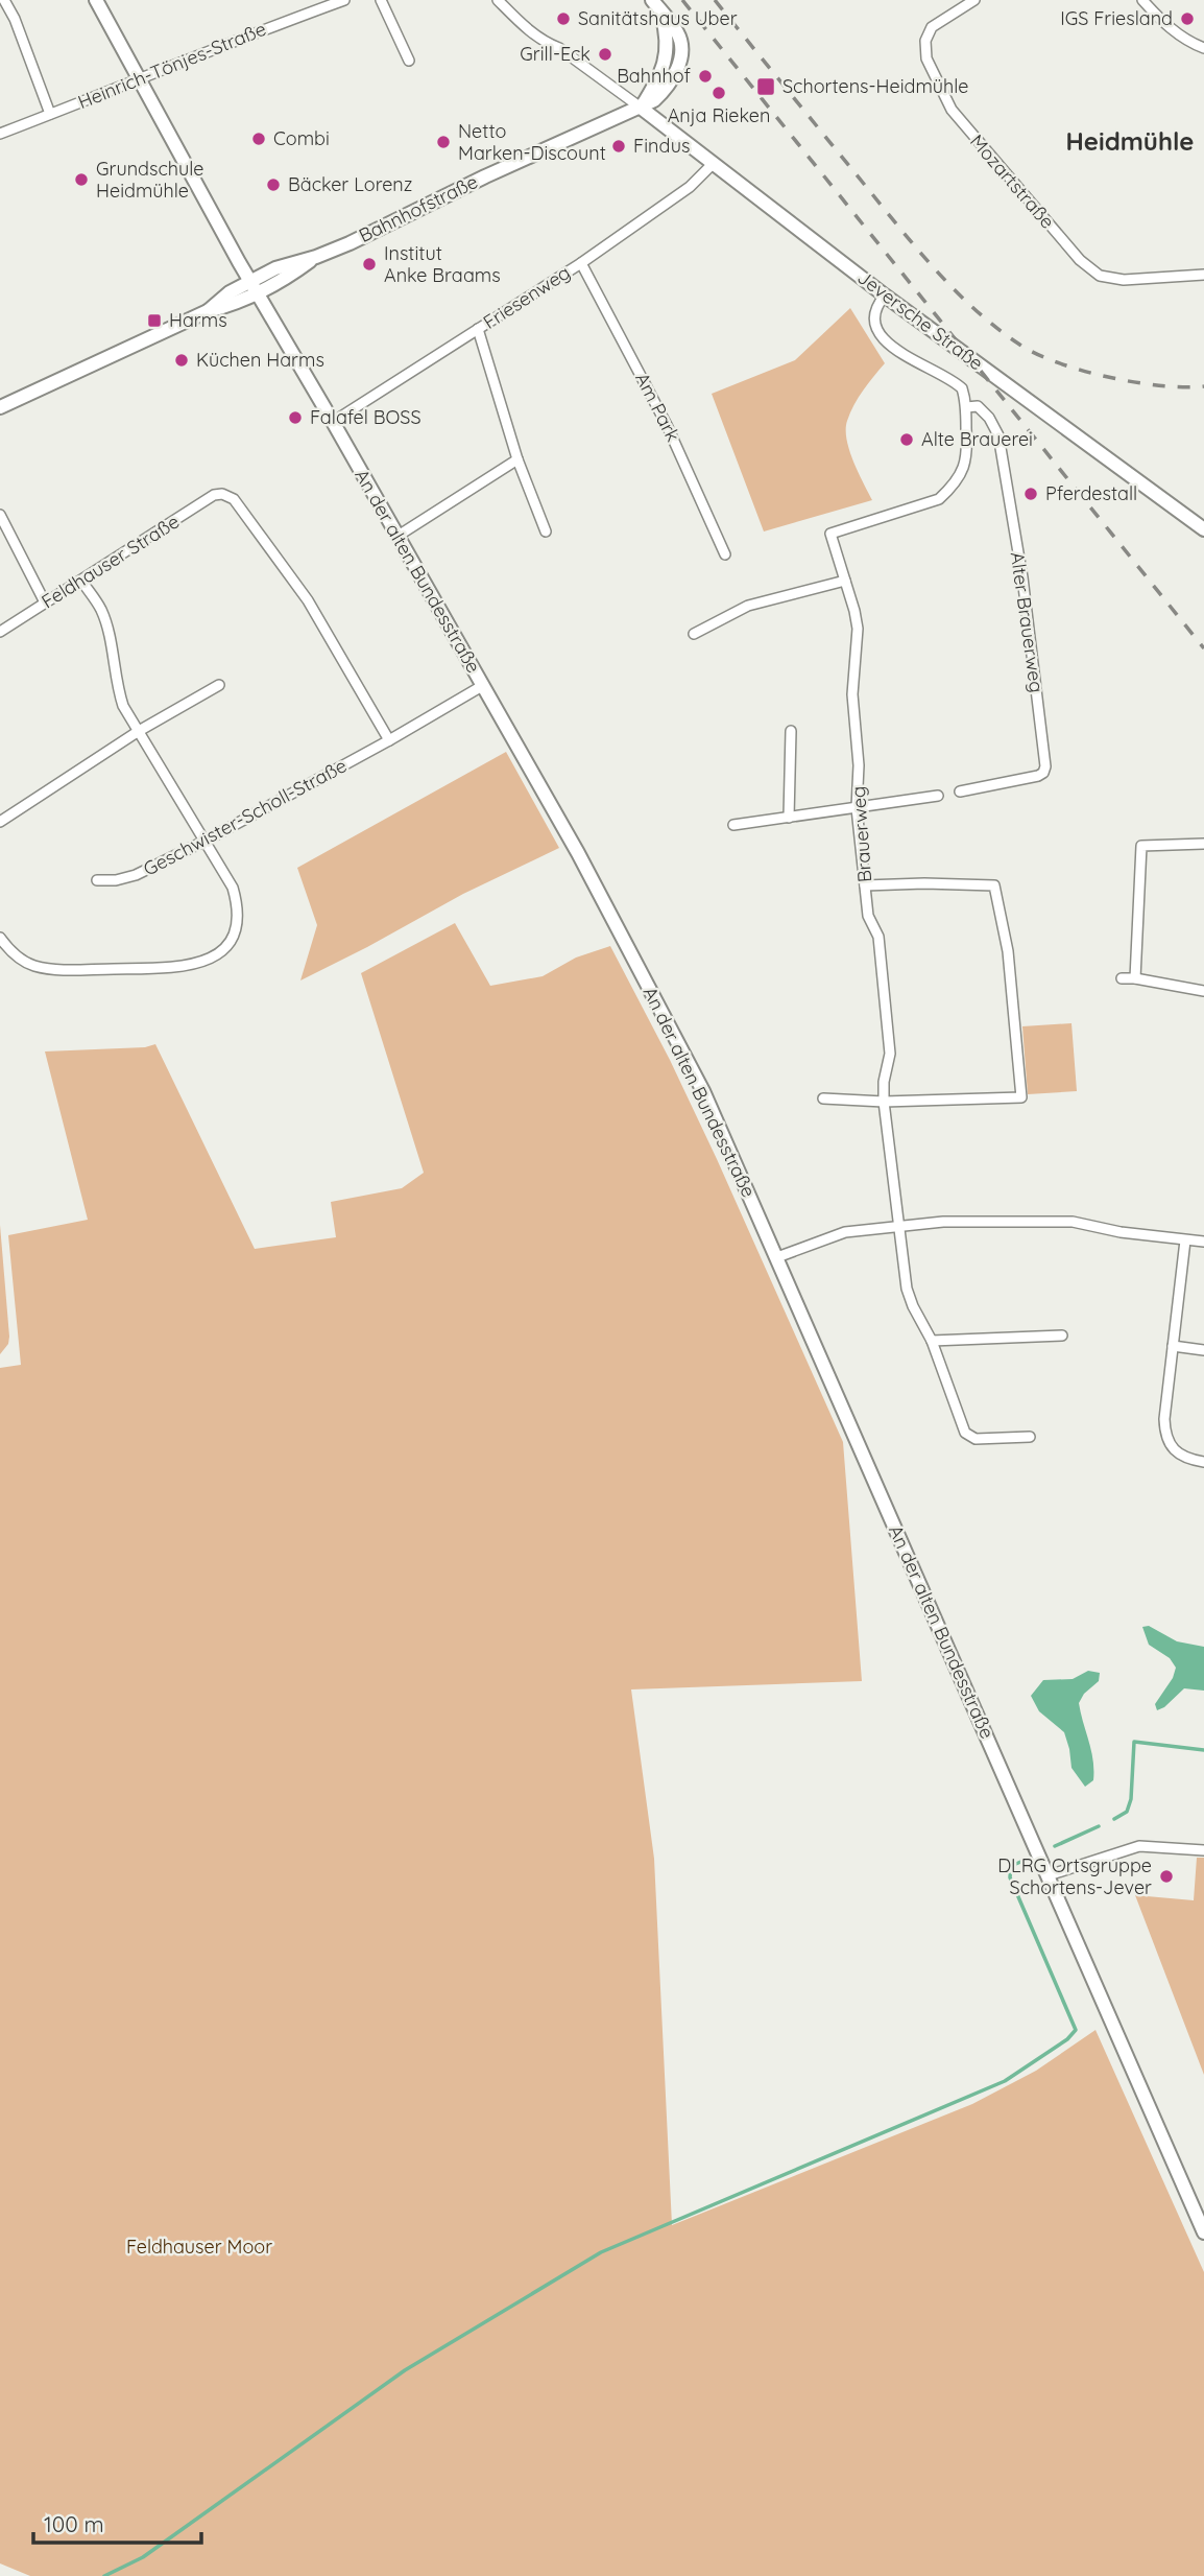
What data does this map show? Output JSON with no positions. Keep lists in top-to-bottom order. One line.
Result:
{"streets":{"street":["Heinrich-Tönjes-Straße","Mozartstraße","Bahnhofstraße","Friesenweg","Jeversche Straße","Am Park","Feldhauser Straße","An der alten Bundesstraße","Alter Brauerweg","Geschwister-Scholl-Straße","Brauerweg"]},"crossings":[["Heinrich-Tönjes-Straße","An der alten Bundesstraße"],["Bahnhofstraße","Jeversche Straße"],["Bahnhofstraße","An der alten Bundesstraße"],["Friesenweg","Jeversche Straße"],["Friesenweg","Am Park"],["Friesenweg","An der alten Bundesstraße"],["Feldhauser Straße","Geschwister-Scholl-Straße"],["An der alten Bundesstraße","Geschwister-Scholl-Straße"],["Alter Brauerweg","Brauerweg"]],"districts":["Heidmühle"],"parks":["Feldhauser Moor"],"places":{"other":["Sanitätshaus Uber","IGS Friesland","Grill-Eck","Bahnhof","Anja Rieken","Combi","Netto Marken-Discount","Findus","Grundschule Heidmühle","Bäcker Lorenz","Institut Anke Braams","Küchen Harms","Falafel BOSS","Alte Brauerei","Pferdestall","DLRG Ortsgruppe Schortens-Jever"],"transit":["Schortens-Heidmühle","Harms"]},"scale_bar":"100 m"}
